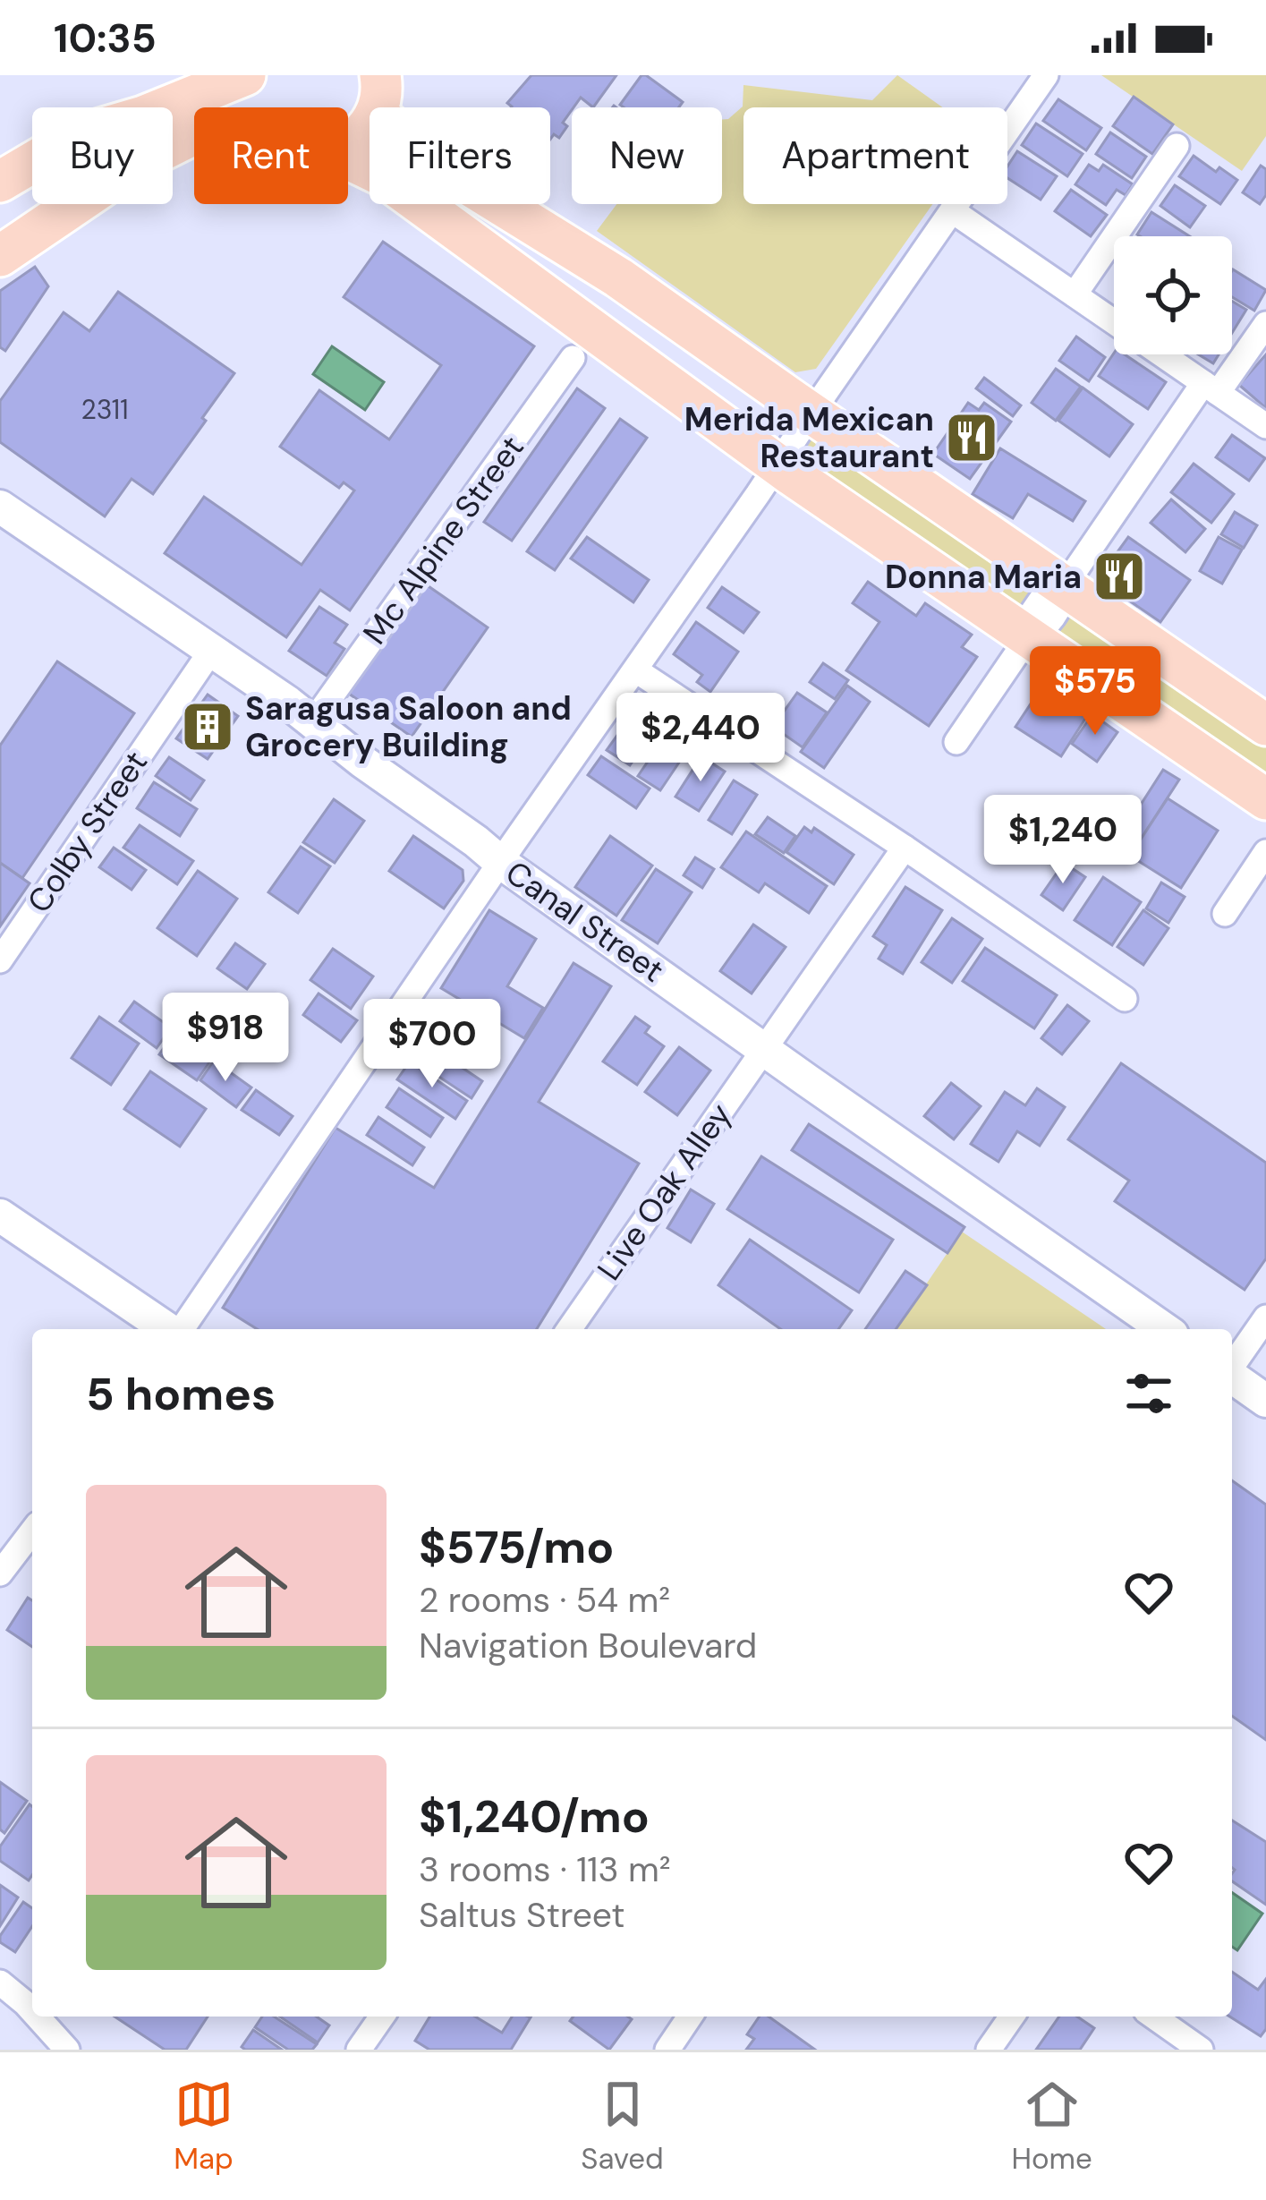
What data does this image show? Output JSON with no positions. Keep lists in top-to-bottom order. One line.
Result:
{"streets":{"street":["Mc Alpine Street","Colby Street","Canal Street","Live Oak Alley"]},"crossings":[["Mc Alpine Street","Canal Street"],["Colby Street","Canal Street"],["Canal Street","Live Oak Alley"]],"places":{"restaurant":["Merida Mexican Restaurant","Donna Maria"],"building":["Saragusa Saloon and Grocery Building"]},"house_numbers":["2311"],"page":{"status":"10:35","chip":["Buy","Rent","Filters","New","Apartment"],"price":["$575","$2,440","$1,240","$918","$700"],"heading":"5 homes","list":[{"name":"$575/mo","note":"2 rooms · 54 m² · Navigation Boulevard"},{"name":"$1,240/mo","note":"3 rooms · 113 m² · Saltus Street"}],"tabs":["Map","Saved","Home"]}}
